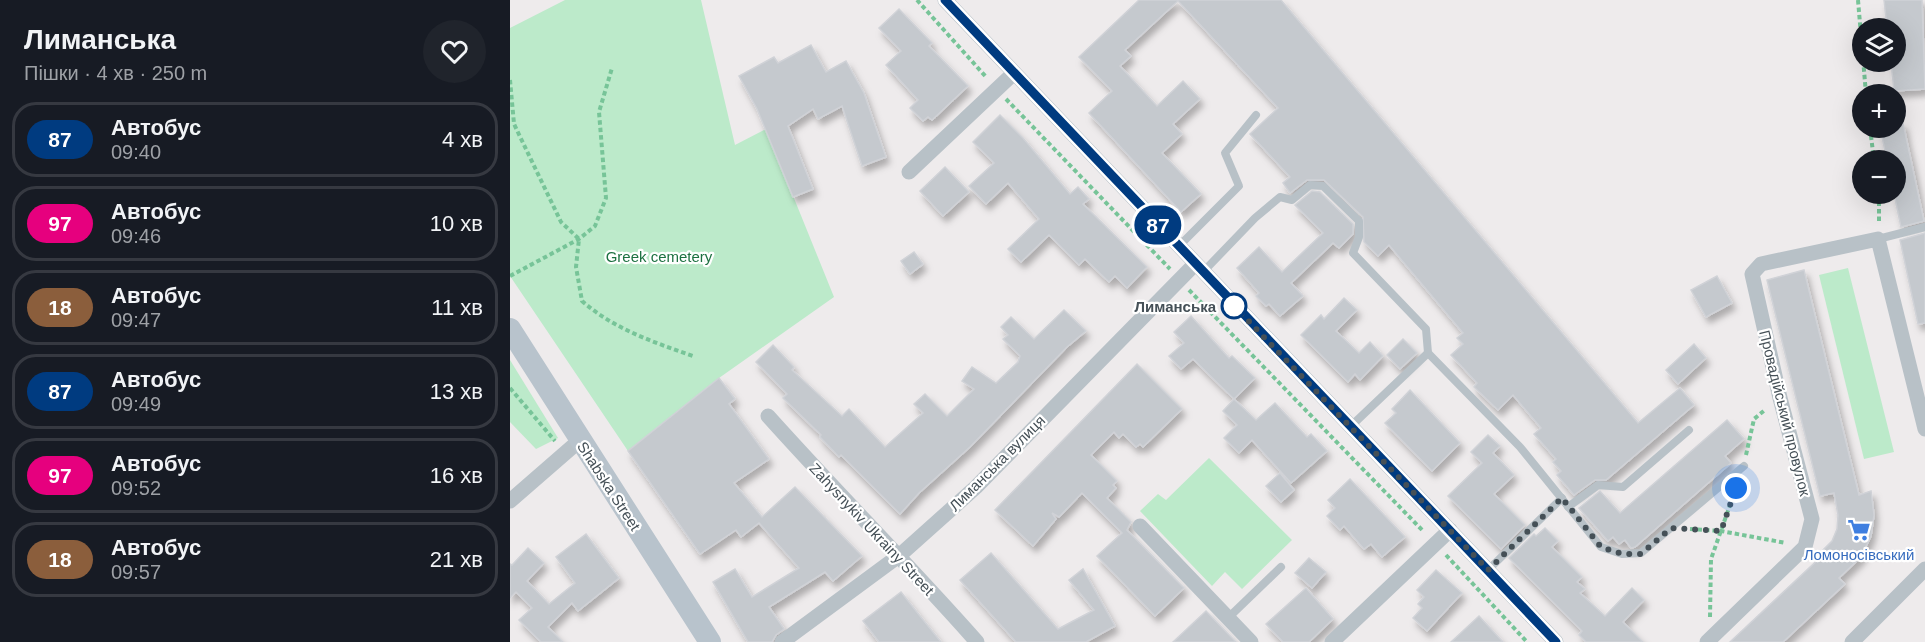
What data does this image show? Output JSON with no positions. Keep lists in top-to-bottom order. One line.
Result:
{"streets":{"main road":["Shabska Street"],"street":["Провадійський провулок","Лиманська вулиця","Zahysnykiv Ukrainy Street"]},"crossings":[["Лиманська вулиця","Zahysnykiv Ukrainy Street"]],"parks":["Greek cemetery"],"places":{"other":["Лиманська"],"supermarket":["Ломоносівський"]},"lines":["bus line 87"],"page":{"heading":["Лиманська","Пішки · 4 хв · 250 m"],"on_map":"87","map_buttons":["+","−"],"list":[{"mark":"87","name":"Автобус","note":"09:40","value":"4 хв"},{"mark":"97","name":"Автобус","note":"09:46","value":"10 хв"},{"mark":"18","name":"Автобус","note":"09:47","value":"11 хв"},{"mark":"87","name":"Автобус","note":"09:49","value":"13 хв"},{"mark":"97","name":"Автобус","note":"09:52","value":"16 хв"},{"mark":"18","name":"Автобус","note":"09:57","value":"21 хв"}]}}
